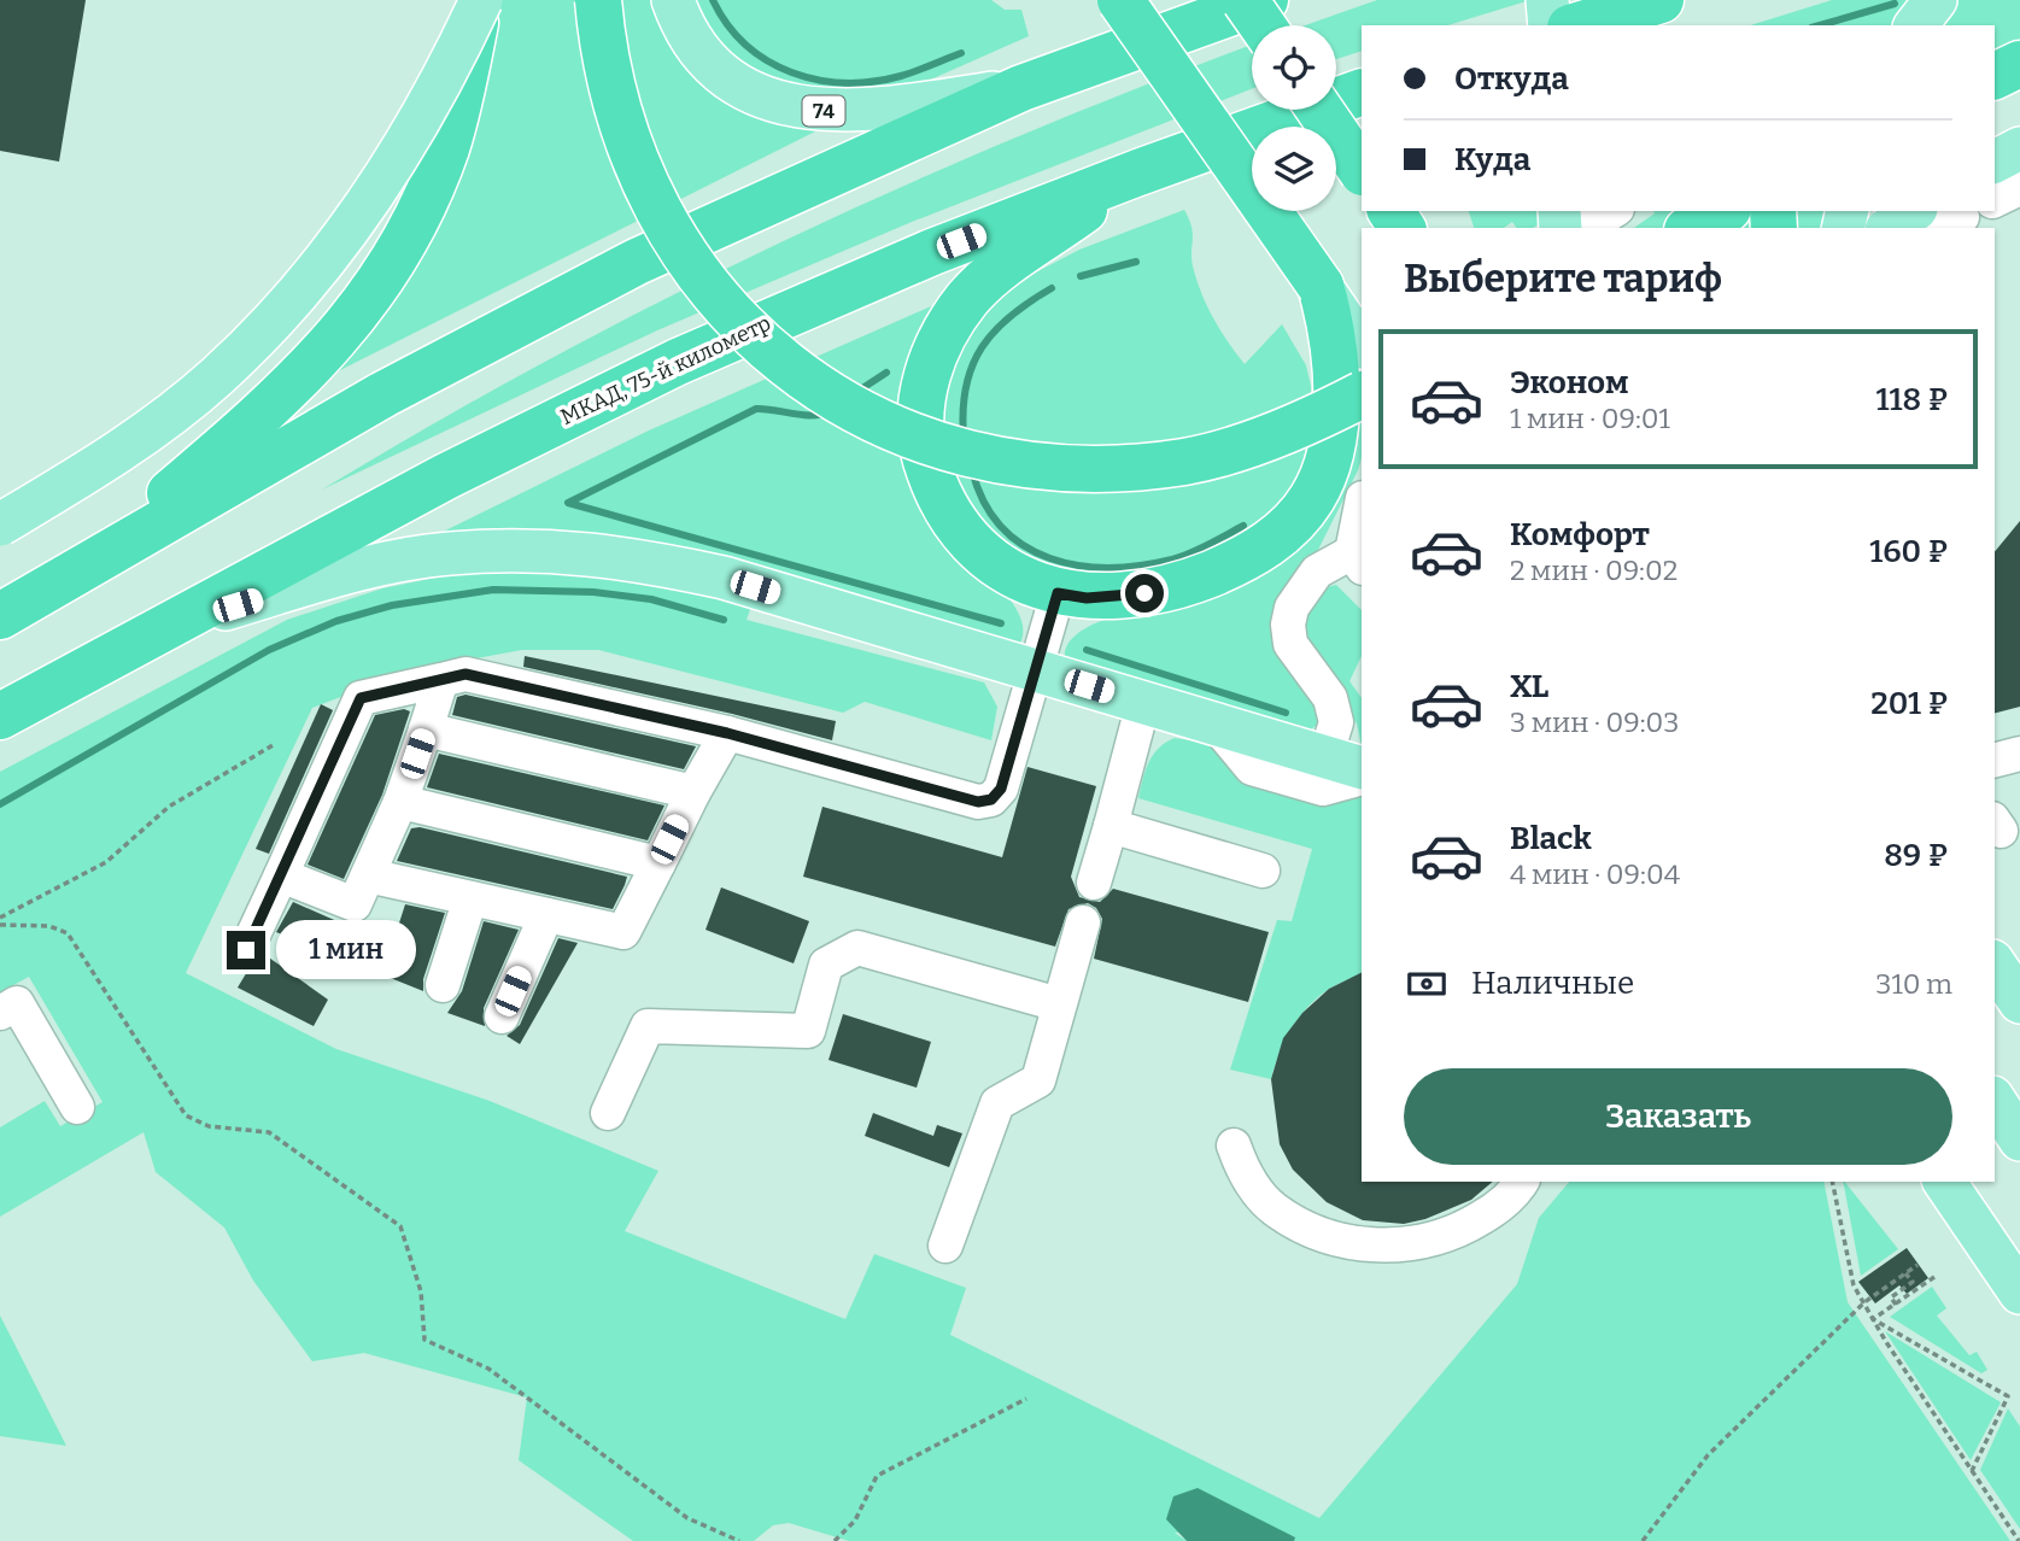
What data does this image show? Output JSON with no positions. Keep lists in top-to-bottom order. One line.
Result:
{"streets":{"highway":["МКАД, 75-й километр"],"main road":["74"]},"page":{"banner":["Откуда","Куда"],"heading":"Выберите тариф","list":[{"name":"Эконом","note":"1 мин · 09:01","value":"118 ₽"},{"name":"Комфорт","note":"2 мин · 09:02","value":"160 ₽"},{"name":"XL","note":"3 мин · 09:03","value":"201 ₽"},{"name":"Black","note":"4 мин · 09:04","value":"89 ₽"}],"bubble":"1 мин","pay":["Наличные","310 m"],"buttons":"Заказать"}}
